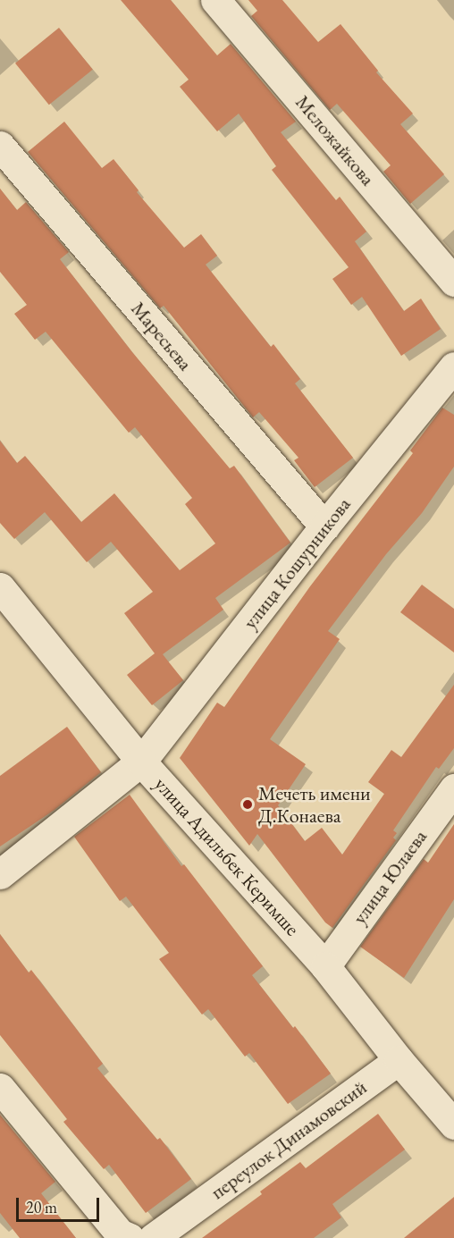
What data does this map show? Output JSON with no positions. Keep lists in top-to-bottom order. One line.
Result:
{"streets":{"street":["Меложайкова","Маресьева","улица Кошурникова","улица Адильбек Керимше","улица Юлаева","переулок Динамовский"]},"crossings":[["Маресьева","улица Кошурникова"],["улица Кошурникова","улица Адильбек Керимше"],["улица Адильбек Керимше","улица Юлаева"],["улица Адильбек Керимше","переулок Динамовский"]],"places":["Мечеть имени Д.Конаева"],"scale_bar":"20 m"}
